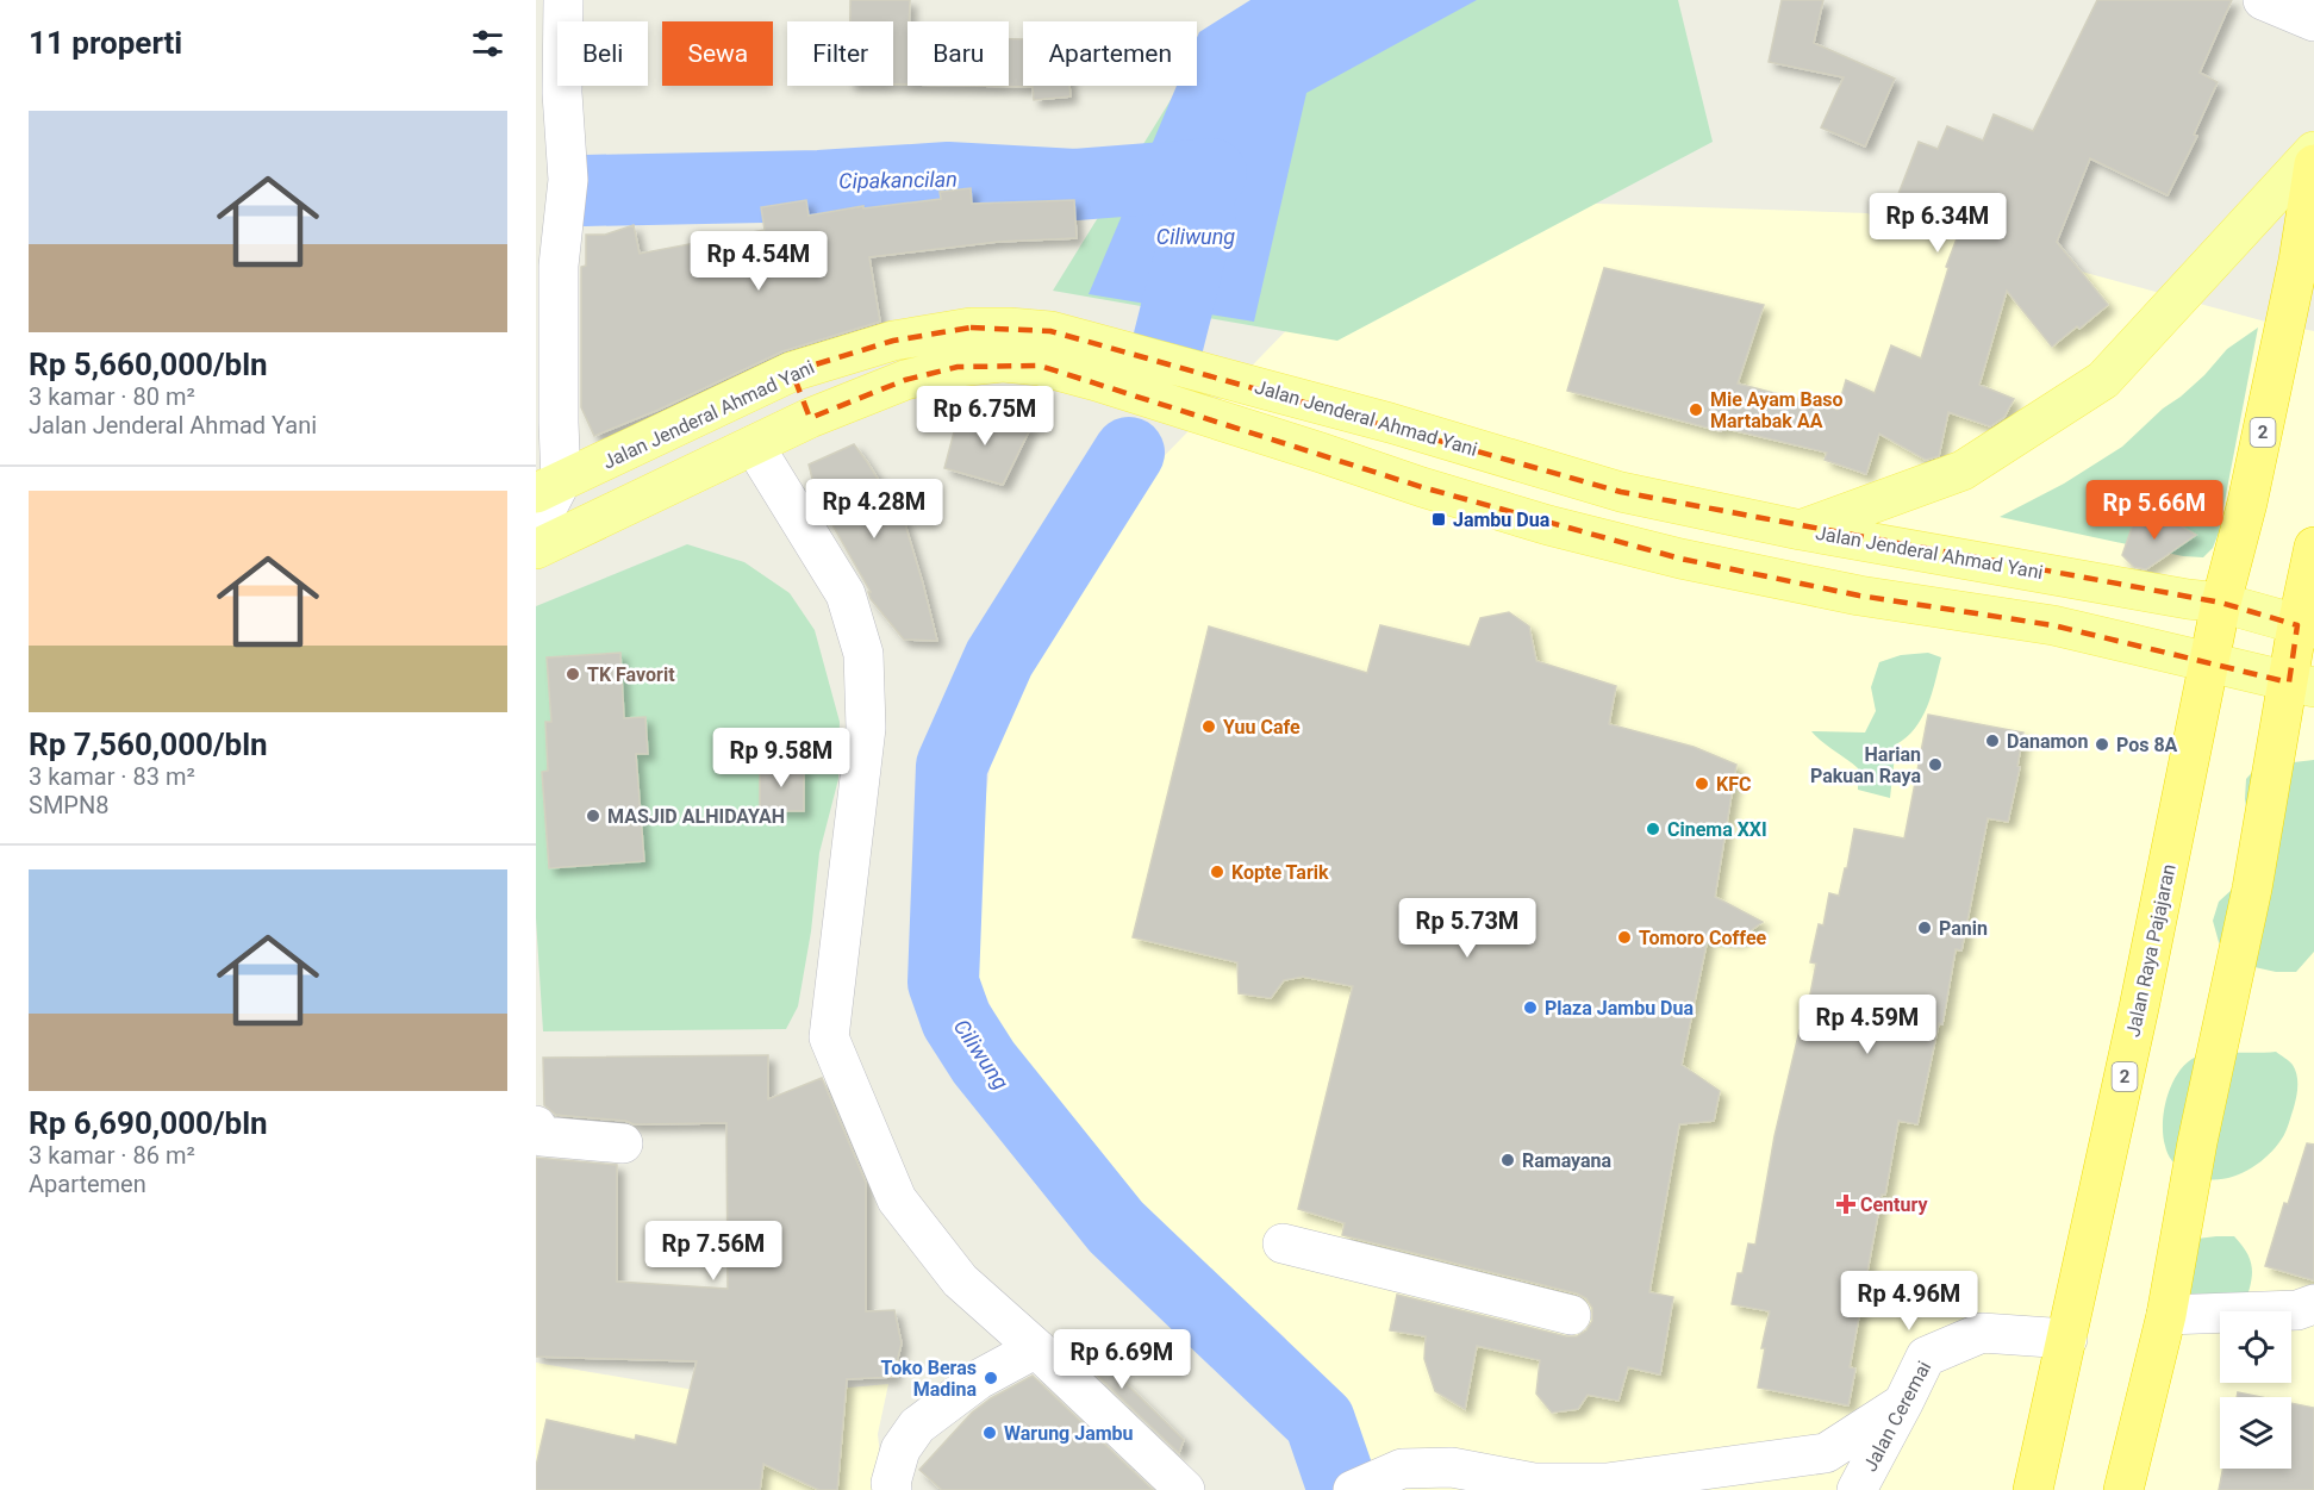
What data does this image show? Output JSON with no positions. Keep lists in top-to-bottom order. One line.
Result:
{"streets":{"highway":["2","Jalan Raya Pajajaran"],"main road":["Jalan Jenderal Ahmad Yani"],"street":["Jalan Ceremai"]},"crossings":[["Jalan Jenderal Ahmad Yani","2"],["Jalan Jenderal Ahmad Yani","Jalan Raya Pajajaran"],["2","Jalan Raya Pajajaran"],["Jalan Raya Pajajaran","Jalan Ceremai"]],"water":["Cipakancilan","Ciliwung"],"places":{"other":["Mie Ayam Baso Martabak AA","TK Favorit","Yuu Cafe","Danamon","Pos 8A","Harian Pakuan Raya","KFC","MASJID ALHIDAYAH","Cinema XXI","Kopte Tarik","Panin","Tomoro Coffee","Plaza Jambu Dua","Ramayana","Toko Beras Madina","Warung Jambu"],"transit":["Jambu Dua"],"health":["Century"]},"page":{"heading":"11 properti","chip":["Beli","Sewa","Filter","Baru","Apartemen"],"list":[{"name":"Rp 5,660,000/bln","note":"3 kamar · 80 m² · Jalan Jenderal Ahmad Yani"},{"name":"Rp 7,560,000/bln","note":"3 kamar · 83 m² · SMPN8"},{"name":"Rp 6,690,000/bln","note":"3 kamar · 86 m² · Apartemen"}],"price":["Rp 6.34M","Rp 4.54M","Rp 6.75M","Rp 4.28M","Rp 5.66M","Rp 9.58M","Rp 5.73M","Rp 4.59M","Rp 7.56M","Rp 4.96M","Rp 6.69M"]}}
